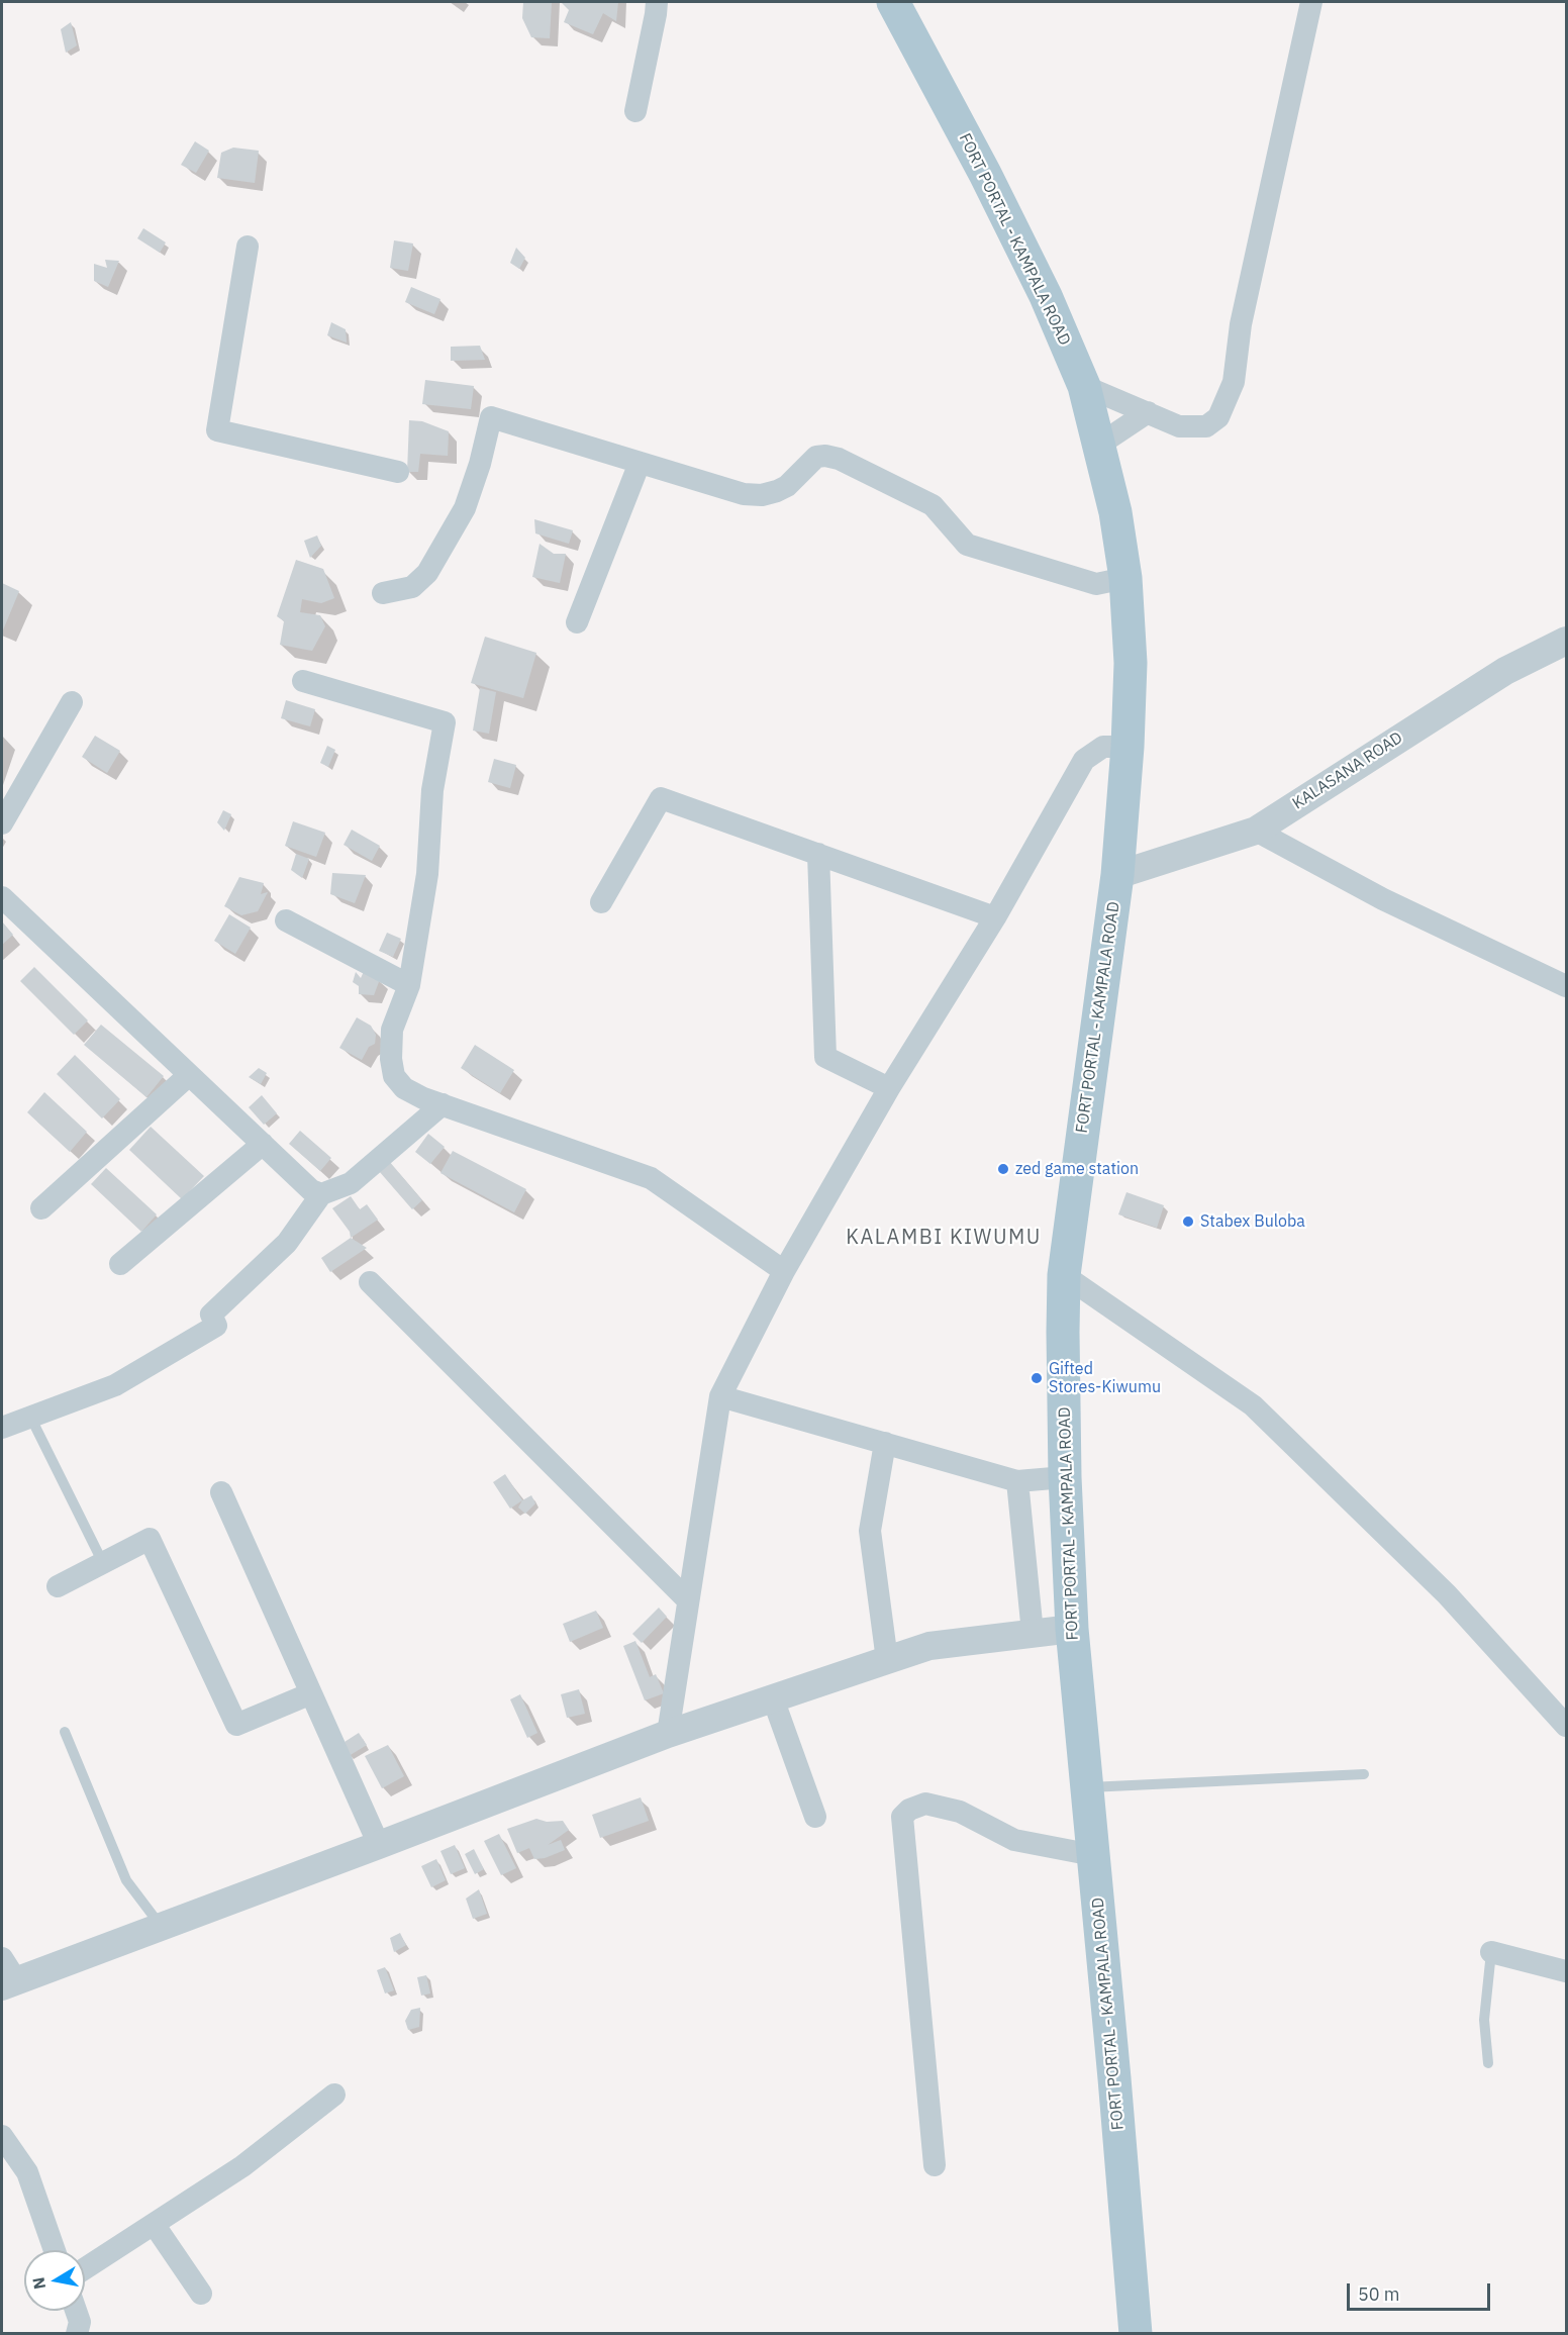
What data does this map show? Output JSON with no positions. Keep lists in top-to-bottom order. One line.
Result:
{"streets":{"main road":["FORT PORTAL - KAMPALA ROAD"],"street":["KALASANA ROAD"]},"crossings":[["FORT PORTAL - KAMPALA ROAD","KALASANA ROAD"]],"districts":["KALAMBI KIWUMU"],"places":["zed game station","Stabex Buloba","Gifted Stores-Kiwumu"],"scale_bar":"50 m","north":"left"}
